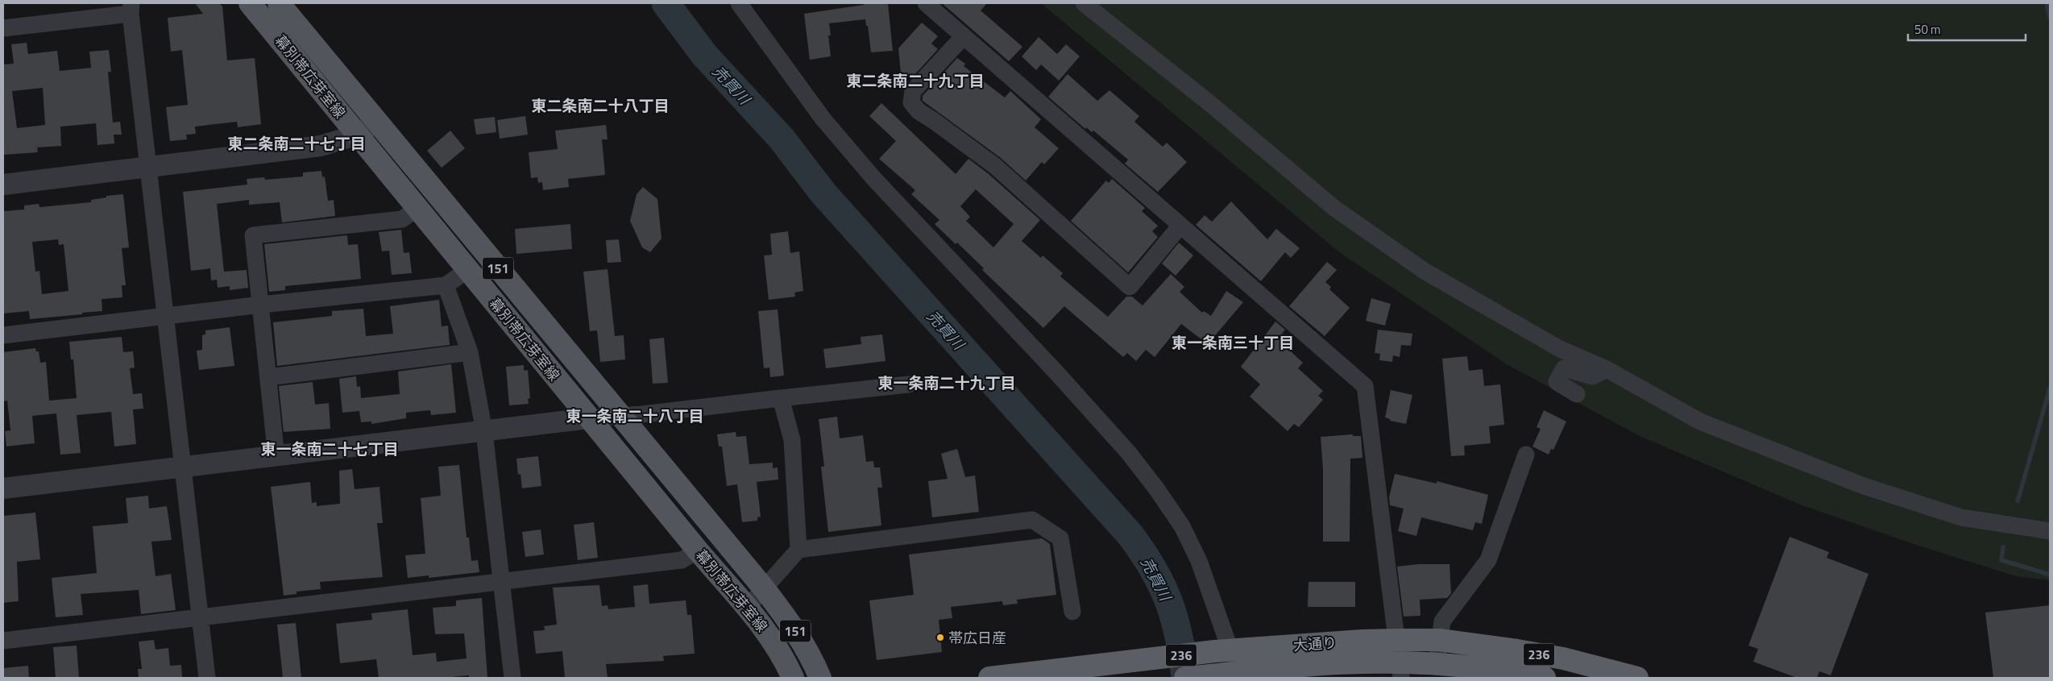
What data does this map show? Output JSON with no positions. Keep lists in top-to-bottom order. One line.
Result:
{"streets":{"highway":["大通り","236"],"main road":["幕別帯広芽室線","151"]},"districts":["東二条南二十九丁目","東二条南二十八丁目","東二条南二十七丁目","東一条南三十丁目","東一条南二十九丁目","東一条南二十八丁目","東一条南二十七丁目"],"water":["売買川"],"places":["帯広日産"],"scale_bar":"50 m"}
